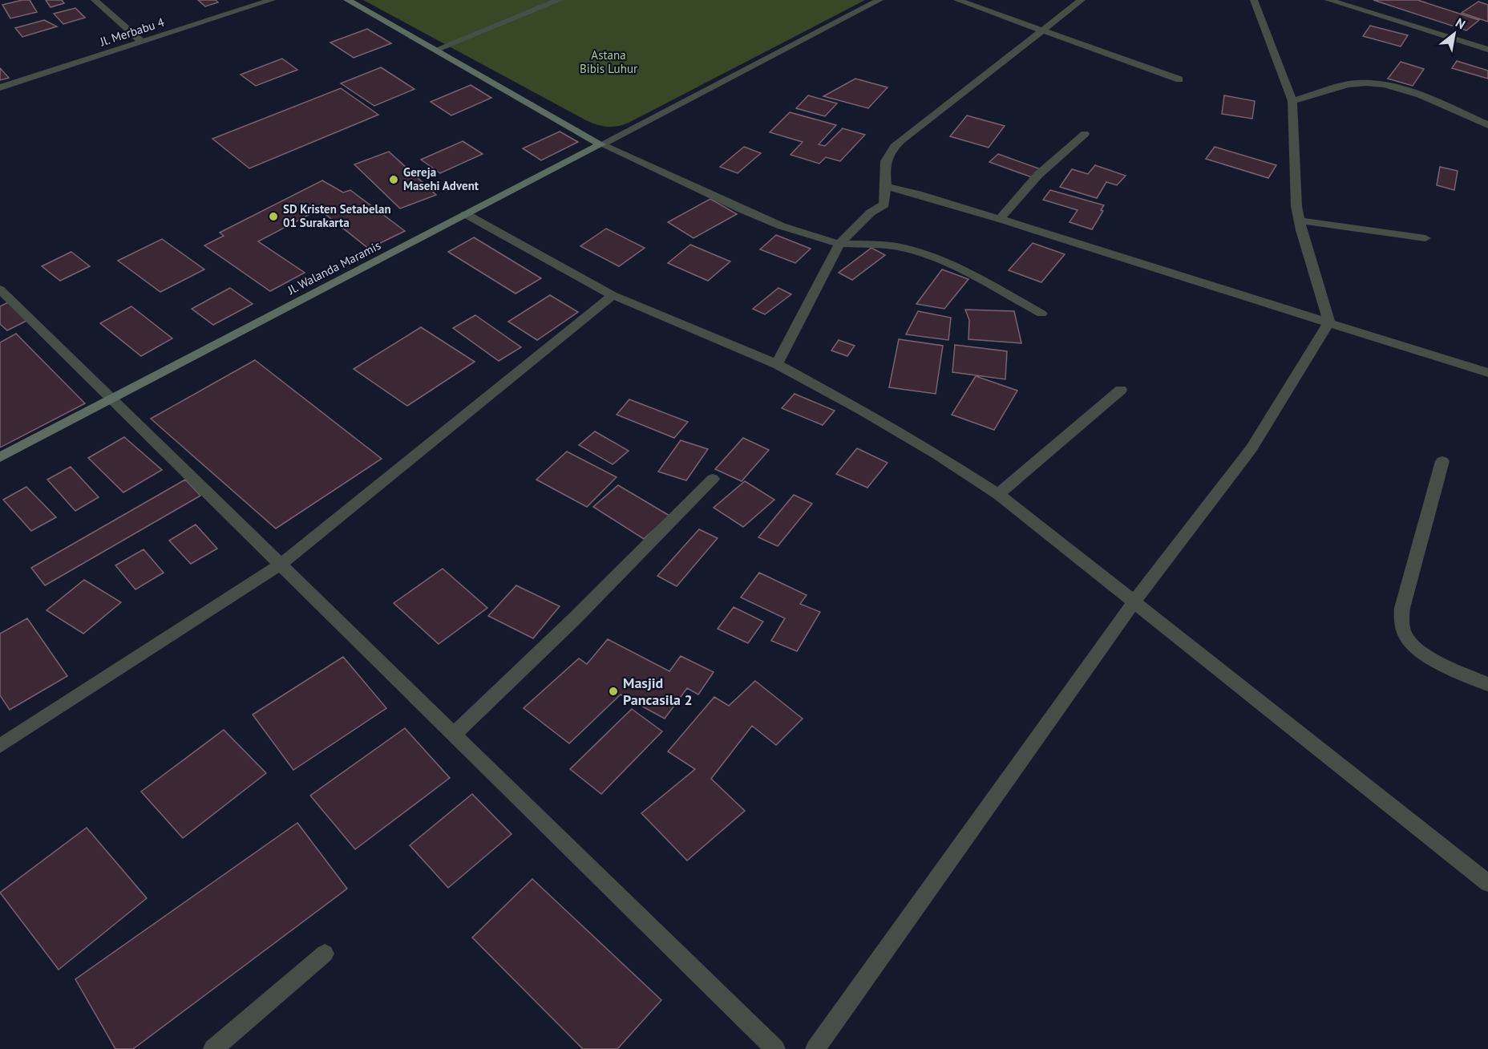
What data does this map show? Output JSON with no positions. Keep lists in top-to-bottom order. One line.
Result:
{"streets":{"street":["Jl. Merbabu 4","Jl. Walanda Maramis"]},"parks":["Astana Bibis Luhur"],"places":["Gereja Masehi Advent","SD Kristen Setabelan 01 Surakarta","Masjid Pancasila 2"],"north":"top right"}
